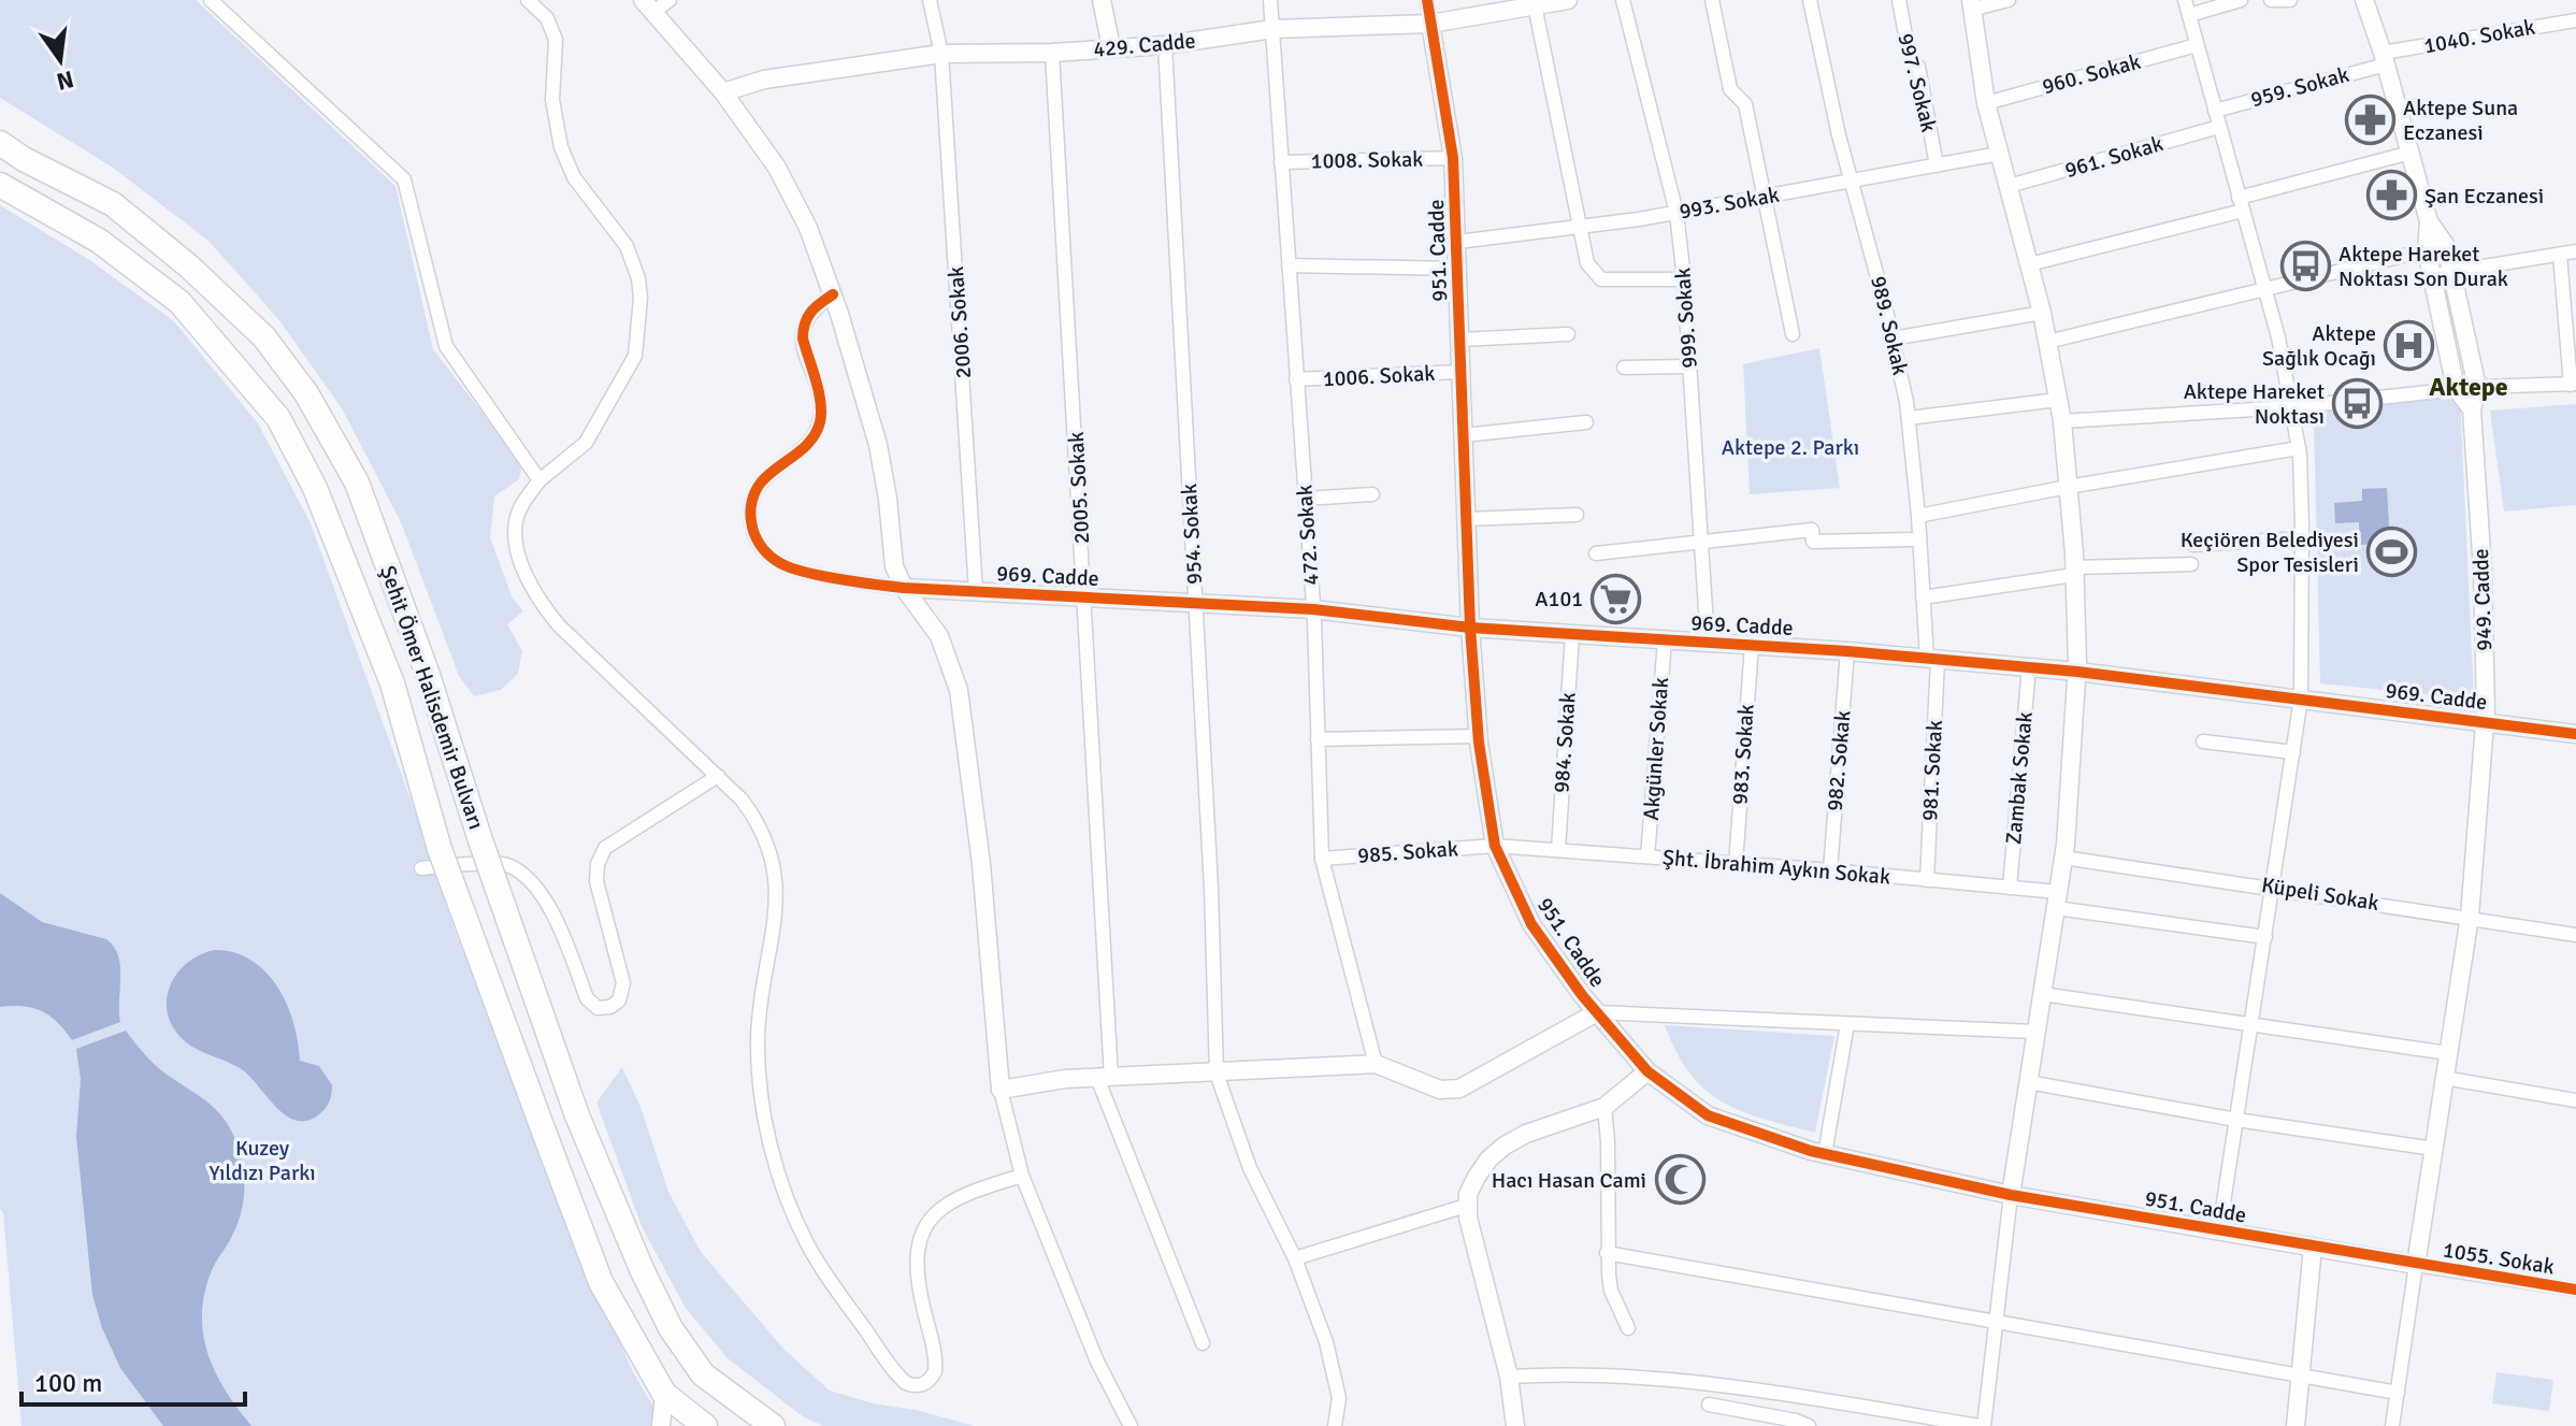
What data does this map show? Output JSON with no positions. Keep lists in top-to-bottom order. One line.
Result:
{"streets":{"highway":["Şehit Ömer Halisdemir Bulvarı"],"street":["1040. Sokak","429. Cadde","960. Sokak","997. Sokak","959. Sokak","961. Sokak","1008. Sokak","993. Sokak","951. Cadde","999. Sokak","2006. Sokak","989. Sokak","1006. Sokak","2005. Sokak","954. Sokak","472. Sokak","969. Cadde","949. Cadde","984. Sokak","Akgünler Sokak","983. Sokak","982. Sokak","981. Sokak","Zambak Sokak","985. Sokak","Şht. İbrahim Aykın Sokak","Küpeli Sokak","1055. Sokak"]},"crossings":[["1040. Sokak","959. Sokak"],["429. Cadde","951. Cadde"],["429. Cadde","2006. Sokak"],["429. Cadde","2005. Sokak"],["429. Cadde","954. Sokak"],["429. Cadde","472. Sokak"],["997. Sokak","993. Sokak"],["1008. Sokak","951. Cadde"],["1008. Sokak","472. Sokak"],["993. Sokak","951. Cadde"],["993. Sokak","999. Sokak"],["993. Sokak","989. Sokak"],["951. Cadde","1006. Sokak"],["951. Cadde","969. Cadde"],["951. Cadde","949. Cadde"],["951. Cadde","985. Sokak"],["951. Cadde","Şht. İbrahim Aykın Sokak"],["951. Cadde","1055. Sokak"],["999. Sokak","969. Cadde"],["2006. Sokak","969. Cadde"],["989. Sokak","969. Cadde"],["989. Sokak","981. Sokak"],["1006. Sokak","472. Sokak"],["2005. Sokak","969. Cadde"],["954. Sokak","969. Cadde"],["472. Sokak","969. Cadde"],["472. Sokak","985. Sokak"],["969. Cadde","949. Cadde"],["969. Cadde","984. Sokak"],["969. Cadde","Akgünler Sokak"],["969. Cadde","983. Sokak"],["969. Cadde","982. Sokak"],["969. Cadde","981. Sokak"],["969. Cadde","Zambak Sokak"],["949. Cadde","Küpeli Sokak"],["949. Cadde","1055. Sokak"],["984. Sokak","Şht. İbrahim Aykın Sokak"],["Akgünler Sokak","Şht. İbrahim Aykın Sokak"],["983. Sokak","Şht. İbrahim Aykın Sokak"],["982. Sokak","Şht. İbrahim Aykın Sokak"],["981. Sokak","Şht. İbrahim Aykın Sokak"],["Zambak Sokak","Şht. İbrahim Aykın Sokak"],["985. Sokak","Şht. İbrahim Aykın Sokak"]],"districts":["Aktepe"],"parks":["Aktepe 2. Parkı","Kuzey Yıldızı Parkı"],"places":{"pharmacy":["Aktepe Suna Eczanesi","Şan Eczanesi"],"bus stop":["Aktepe Hareket Noktası Son Durak","Aktepe Hareket Noktası"],"hospital":["Aktepe Sağlık Ocağı"],"sports":["Keçiören Belediyesi Spor Tesisleri"],"supermarket":["A101"],"mosque":["Hacı Hasan Cami"]},"scale_bar":"100 m","north":"bottom"}
